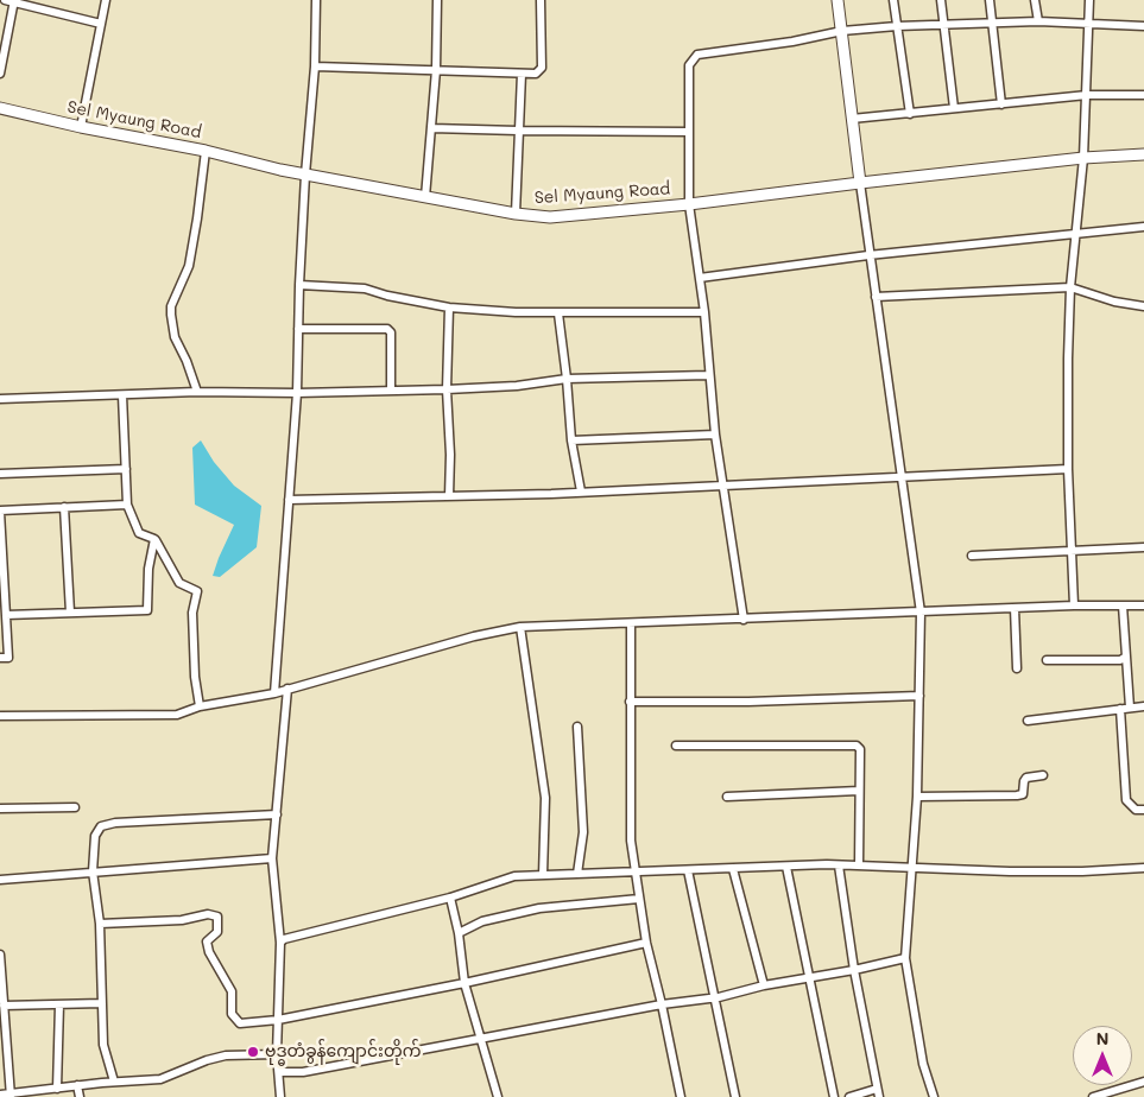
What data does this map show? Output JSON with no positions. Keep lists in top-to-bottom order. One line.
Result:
{"streets":{"main road":["Sel Myaung Road"]},"places":["ဗုဒ္ဓတံခွန်ကျောင်းတိုက်"],"north":"top"}
